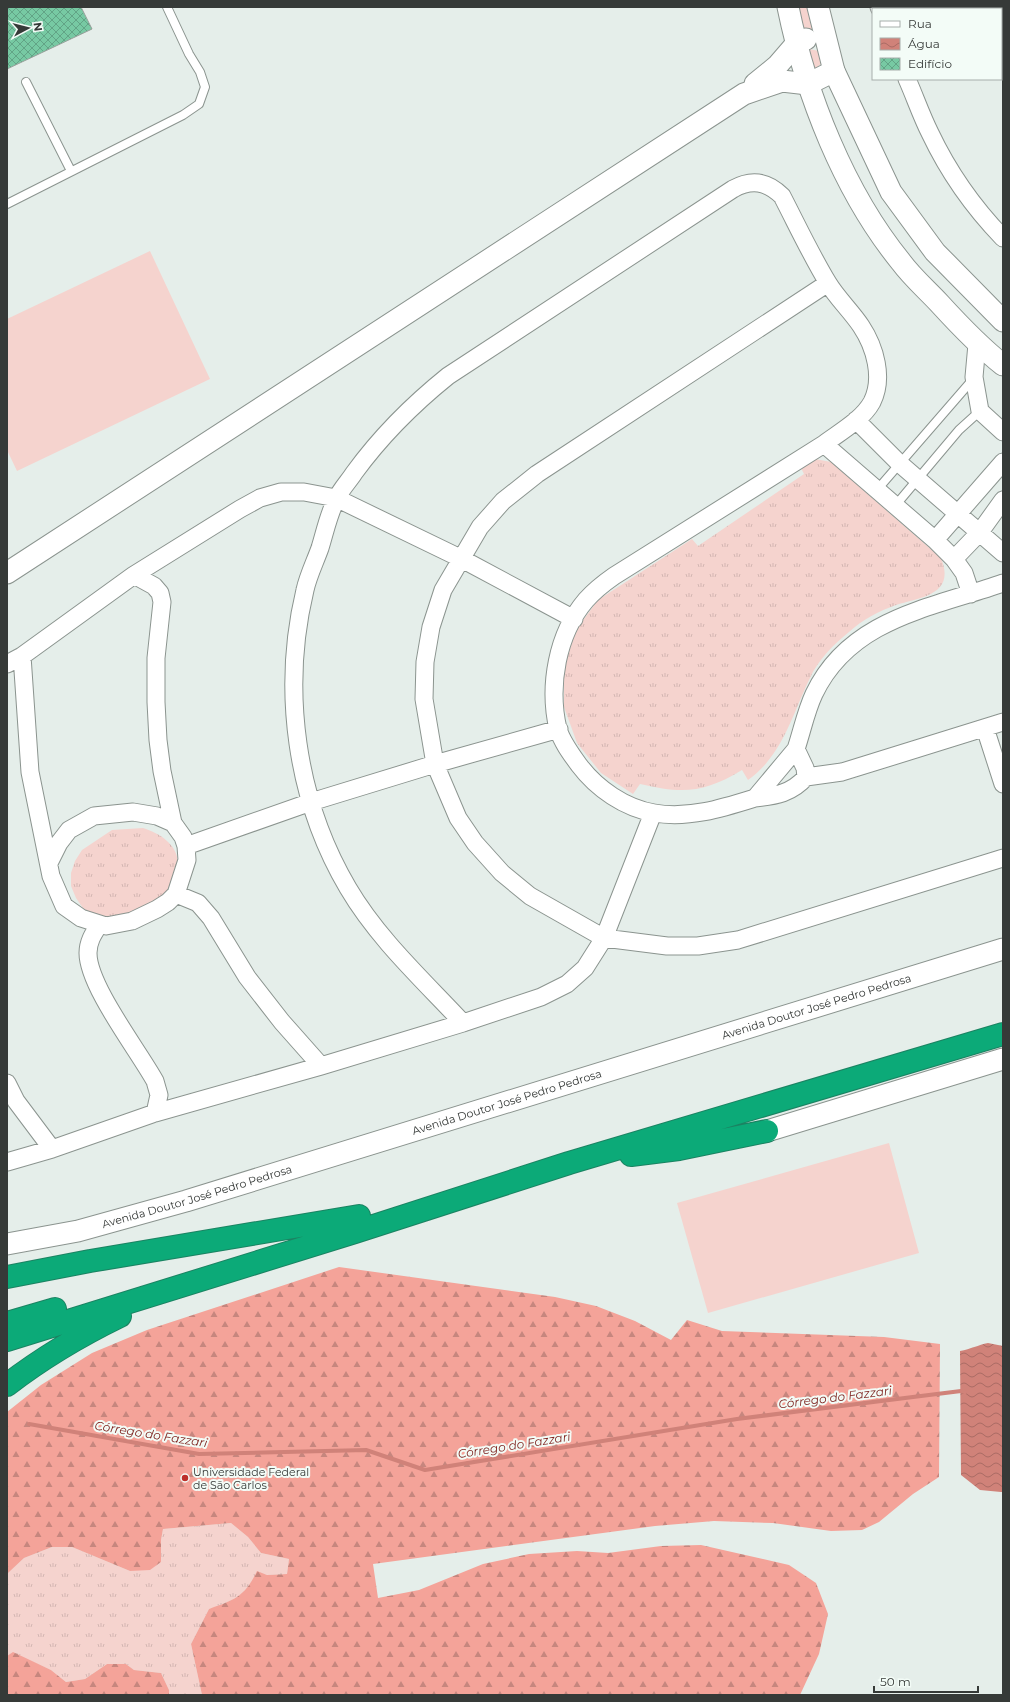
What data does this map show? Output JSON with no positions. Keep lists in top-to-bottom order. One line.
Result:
{"streets":{"street":["Avenida Doutor José Pedro Pedrosa"]},"water":["Córrego do Fazzari"],"places":["Universidade Federal de São Carlos"],"legend":["Rua","Água","Edifício"],"scale_bar":"50 m","north":"right"}
